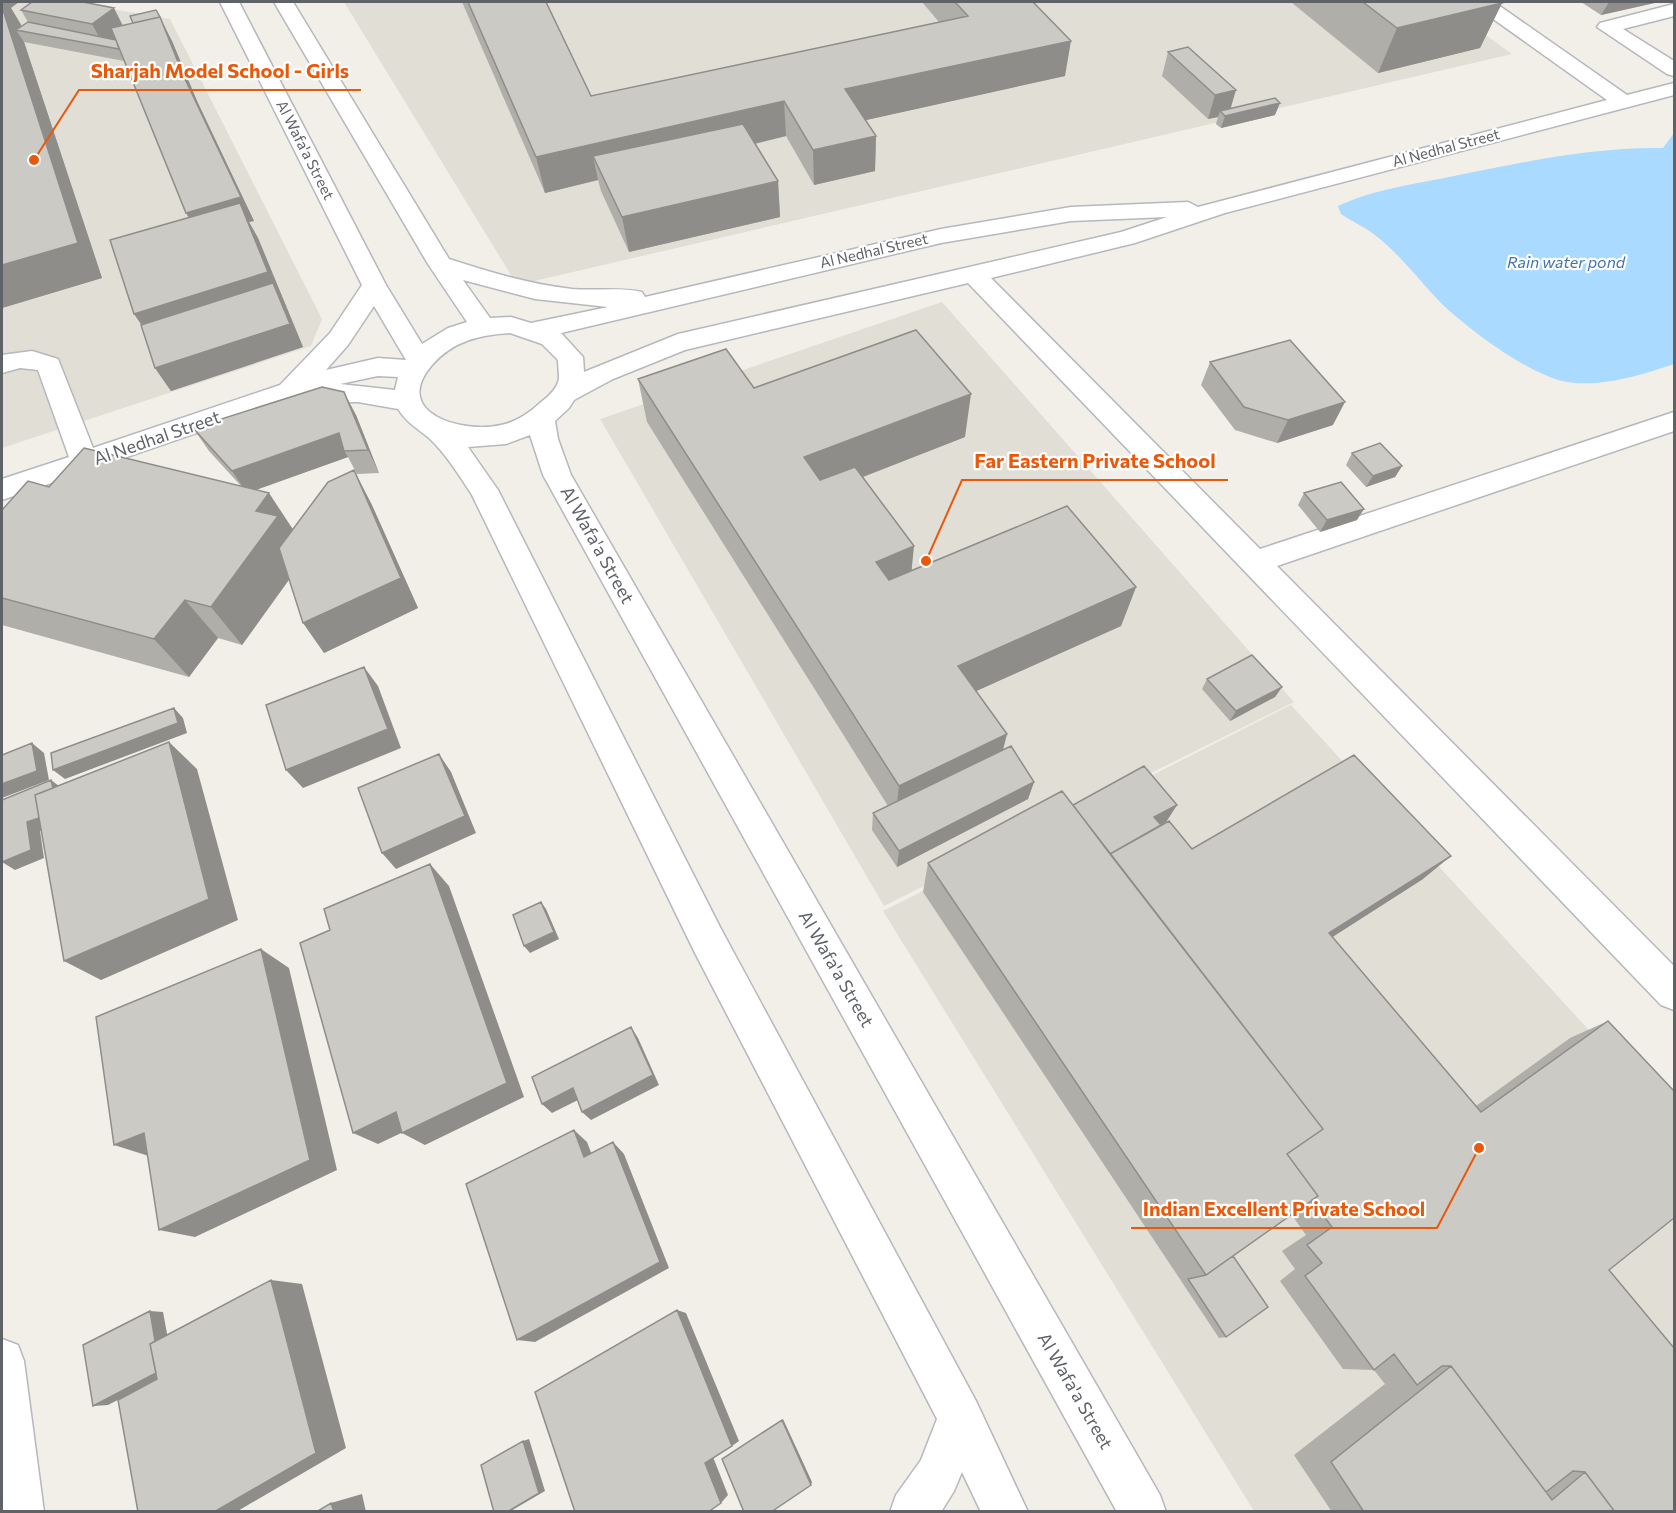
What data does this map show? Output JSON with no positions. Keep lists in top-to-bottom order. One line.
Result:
{"streets":{"street":["Al Nedhal Street","Al Wafa'a Street"]},"crossings":[["Al Nedhal Street","Al Wafa'a Street"]],"water":["Rain water pond"],"places":["Sharjah Model School - Girls","Far Eastern Private School","Indian Excellent Private School"]}
